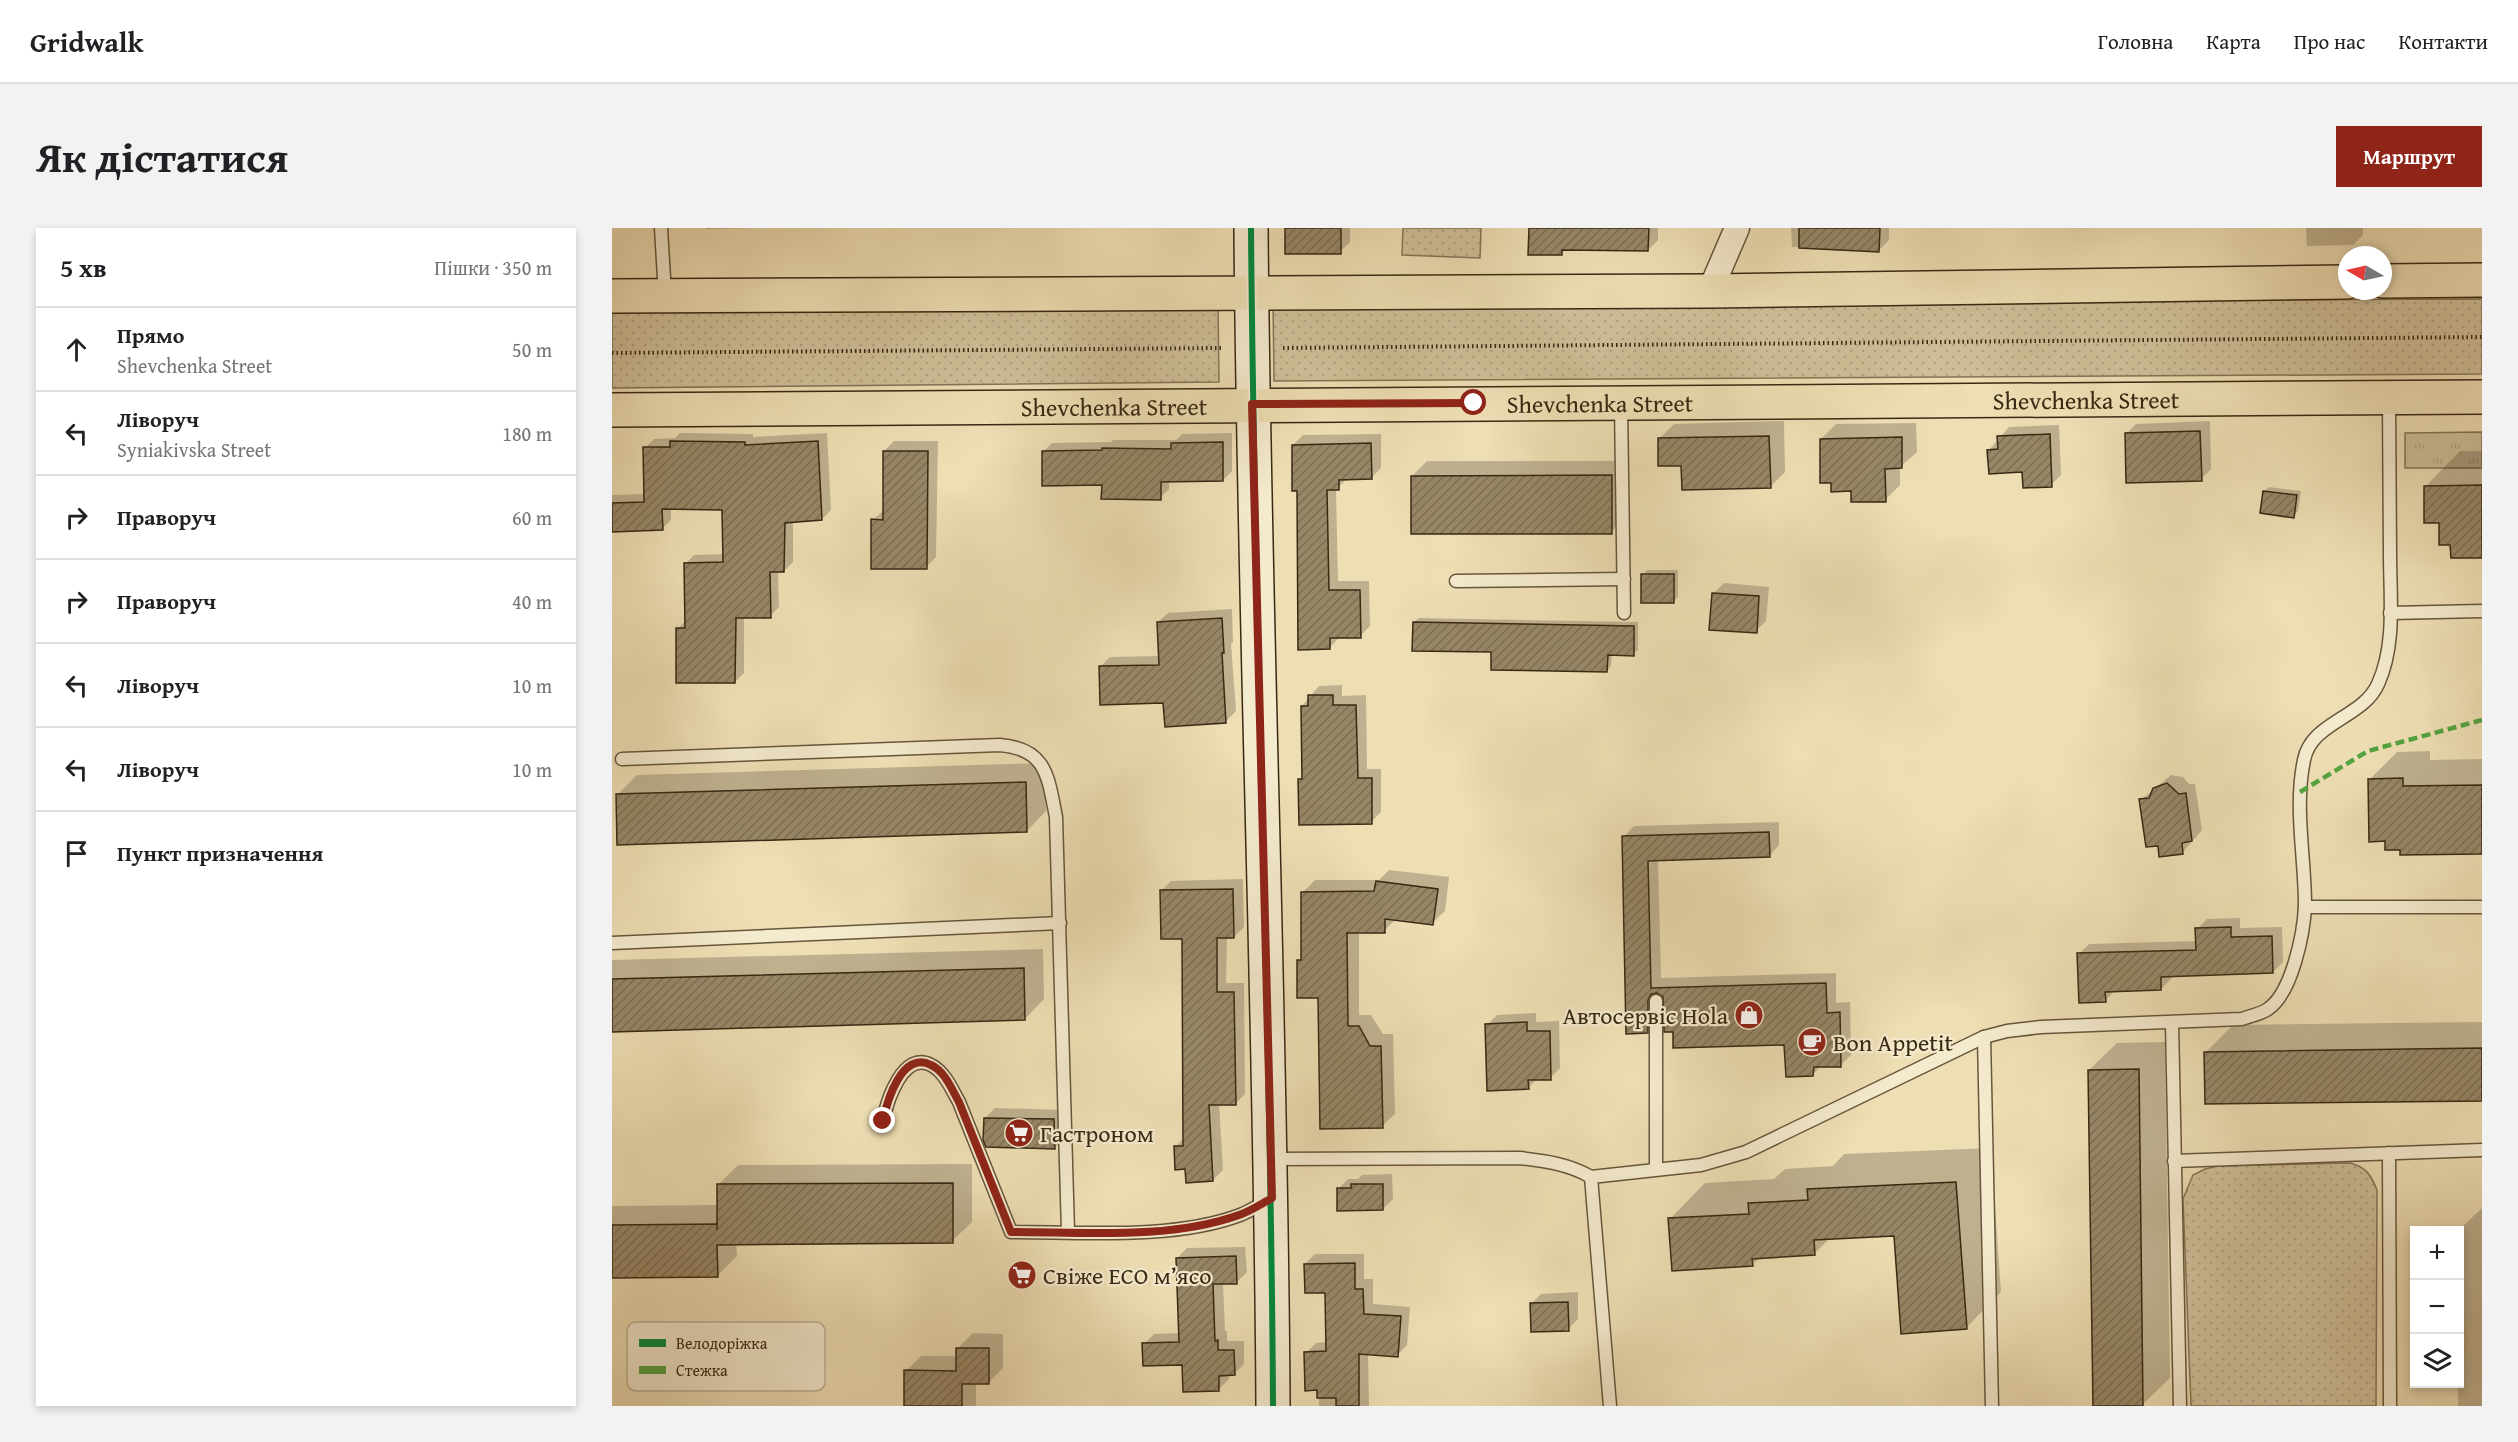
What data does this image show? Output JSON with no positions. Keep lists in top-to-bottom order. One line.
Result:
{"streets":{"main road":["Shevchenka Street"]},"places":{"shop":["Автосервіс Hola"],"cafe":["Bon Appetit"],"supermarket":["Гастроном","Свіже ECO м’ясо"]},"legend":["Велодоріжка","Стежка"],"north":"left","page":{"header":"Gridwalk","nav":["Головна","Карта","Про нас","Контакти"],"title":"Як дістатися","buttons":"Маршрут","heading":["5 хв","Пішки · 350 m"],"list":[["Прямо","Shevchenka Street","50 m"],["Ліворуч","Syniakivska Street","180 m"],["Праворуч","60 m"],["Праворуч","40 m"],["Ліворуч","10 m"],["Ліворуч","10 m"],"Пункт призначення"],"map_buttons":["+","−"]}}
